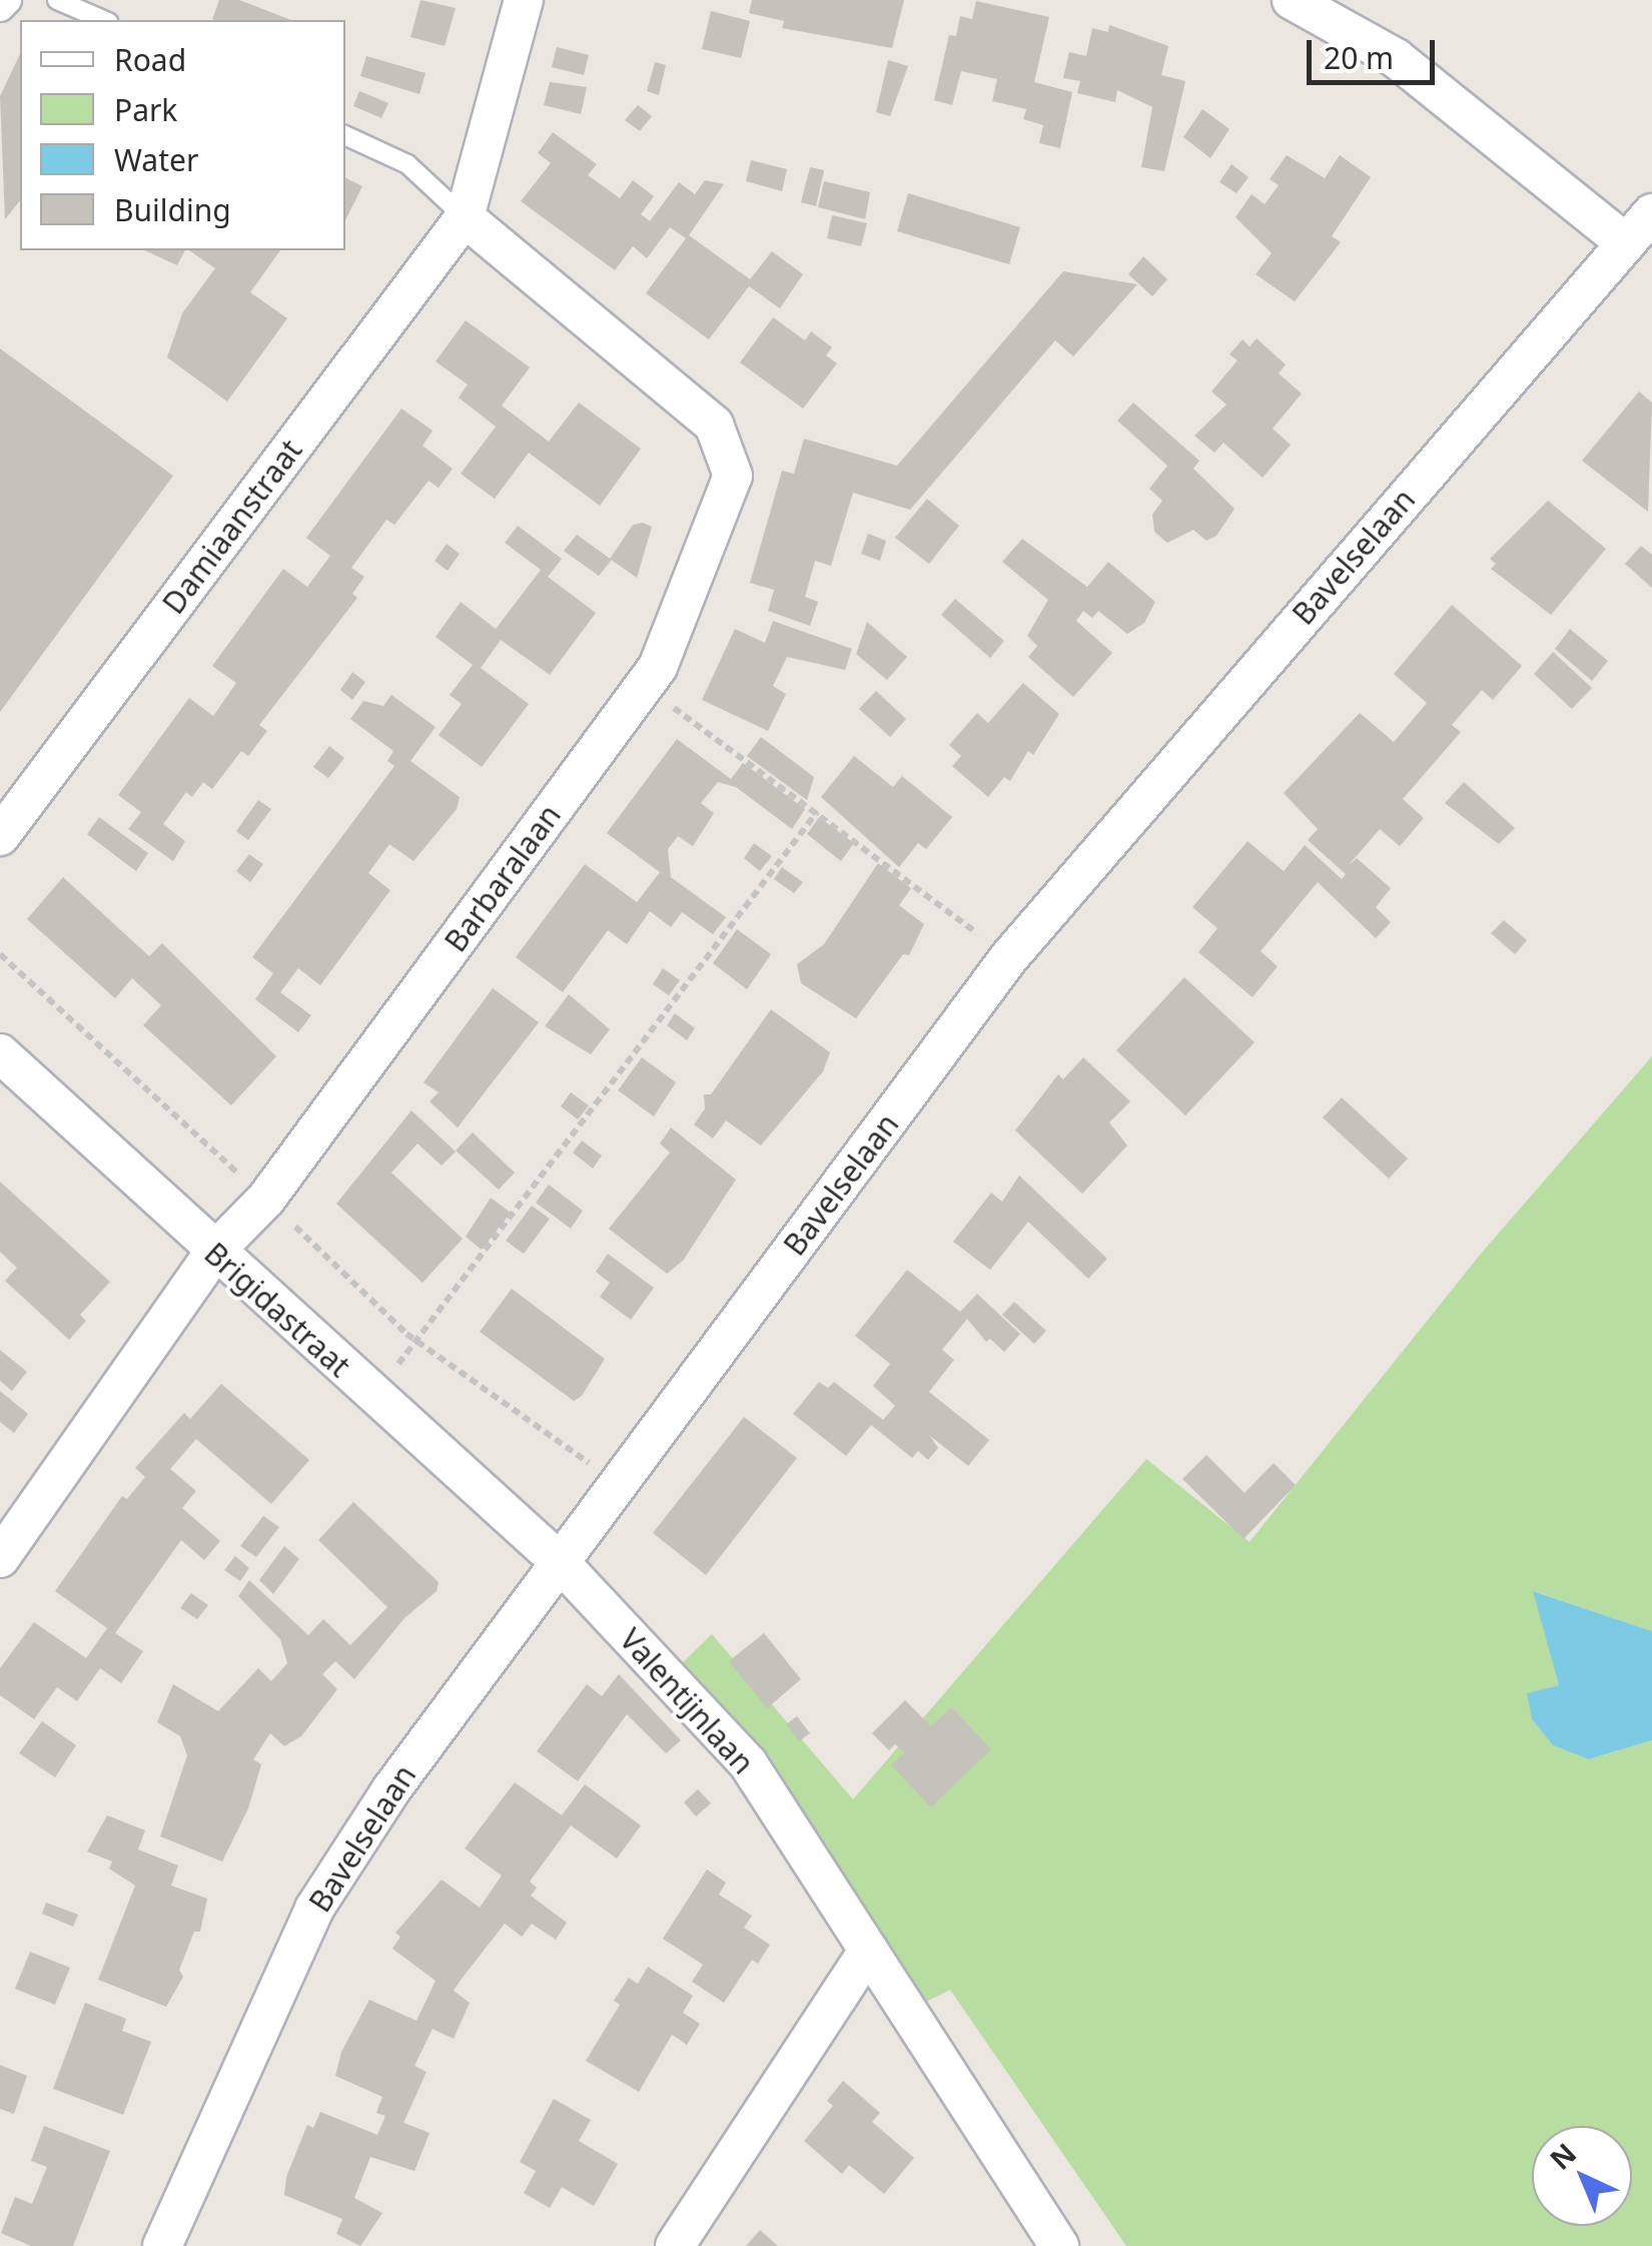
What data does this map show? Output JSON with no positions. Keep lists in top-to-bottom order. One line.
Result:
{"streets":{"street":["Damiaanstraat","Bavelselaan","Barbaralaan","Brigidastraat","Valentijnlaan"]},"crossings":[["Damiaanstraat","Barbaralaan"],["Bavelselaan","Brigidastraat"],["Bavelselaan","Valentijnlaan"],["Barbaralaan","Brigidastraat"],["Brigidastraat","Valentijnlaan"]],"legend":["Road","Park","Water","Building"],"scale_bar":"20 m","north":"top left"}
